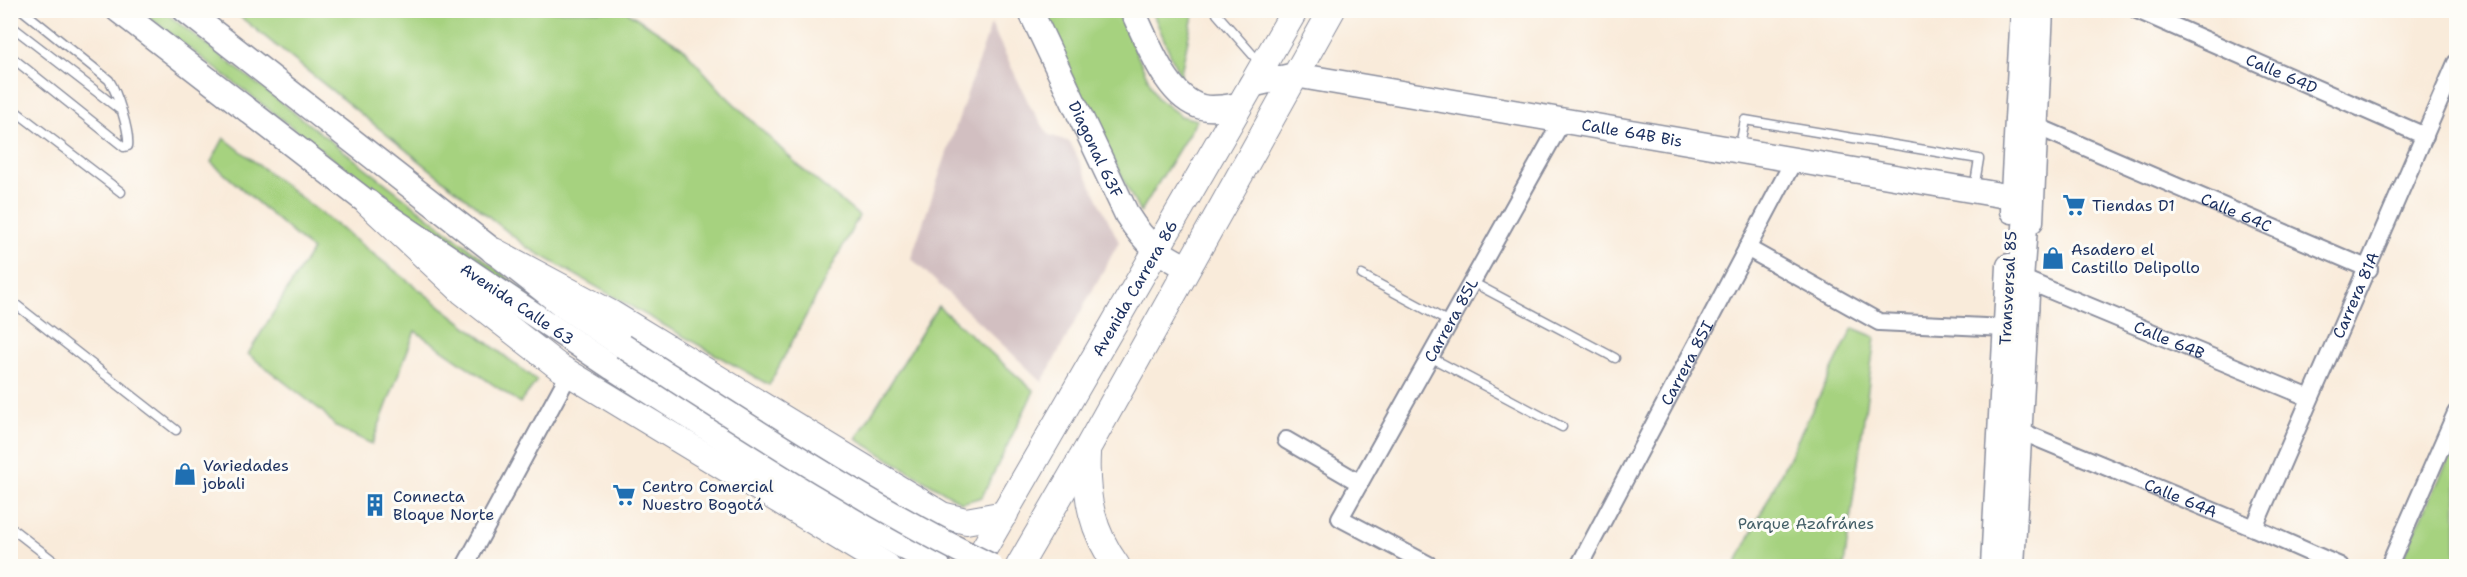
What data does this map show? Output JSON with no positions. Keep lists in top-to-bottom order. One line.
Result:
{"streets":{"main road":["Avenida Carrera 86"],"street":["Calle 64D","Calle 64B Bis","Diagonal 63F","Calle 64C","Transversal 85","Carrera 81A","Avenida Calle 63","Carrera 85L","Calle 64B","Carrera 85I","Calle 64A"]},"crossings":[["Calle 64D","Carrera 81A"],["Calle 64B Bis","Avenida Carrera 86"],["Calle 64B Bis","Transversal 85"],["Calle 64B Bis","Carrera 85L"],["Calle 64B Bis","Carrera 85I"],["Diagonal 63F","Avenida Carrera 86"],["Calle 64C","Transversal 85"],["Calle 64C","Carrera 81A"],["Transversal 85","Calle 64B"],["Transversal 85","Calle 64A"],["Carrera 81A","Calle 64B"],["Carrera 81A","Calle 64A"]],"parks":["Parque Azafránes"],"places":{"supermarket":["Tiendas D1","Centro Comercial Nuestro Bogotá"],"shop":["Asadero el Castillo Delipollo","Variedades jobali"],"building":["Connecta Bloque Norte"]}}
